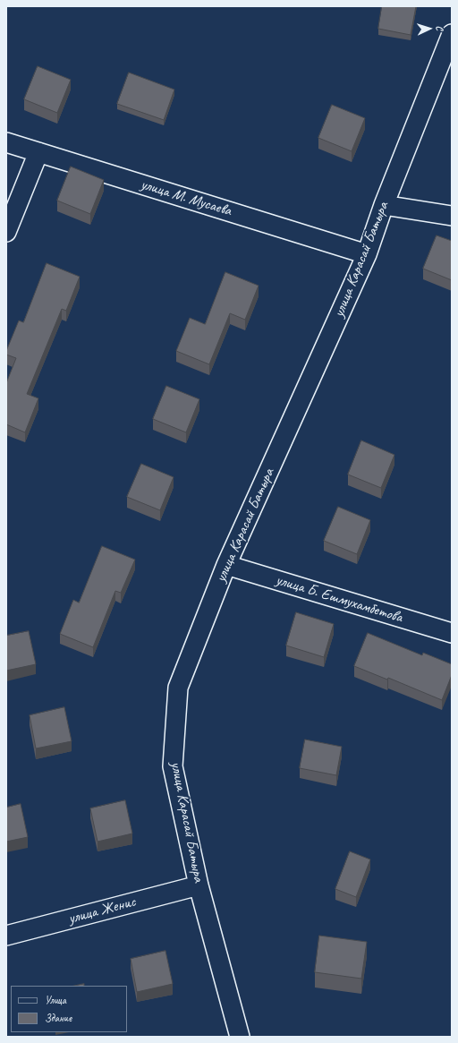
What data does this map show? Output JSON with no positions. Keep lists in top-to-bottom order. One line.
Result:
{"streets":{"street":["улица М. Мусаева","улица Карасай Батыра","улица Б. Ешмухамбетова","улица Женис"]},"crossings":[["улица М. Мусаева","улица Карасай Батыра"],["улица Карасай Батыра","улица Б. Ешмухамбетова"],["улица Карасай Батыра","улица Женис"]],"legend":["Улица","Здание"],"north":"right"}
